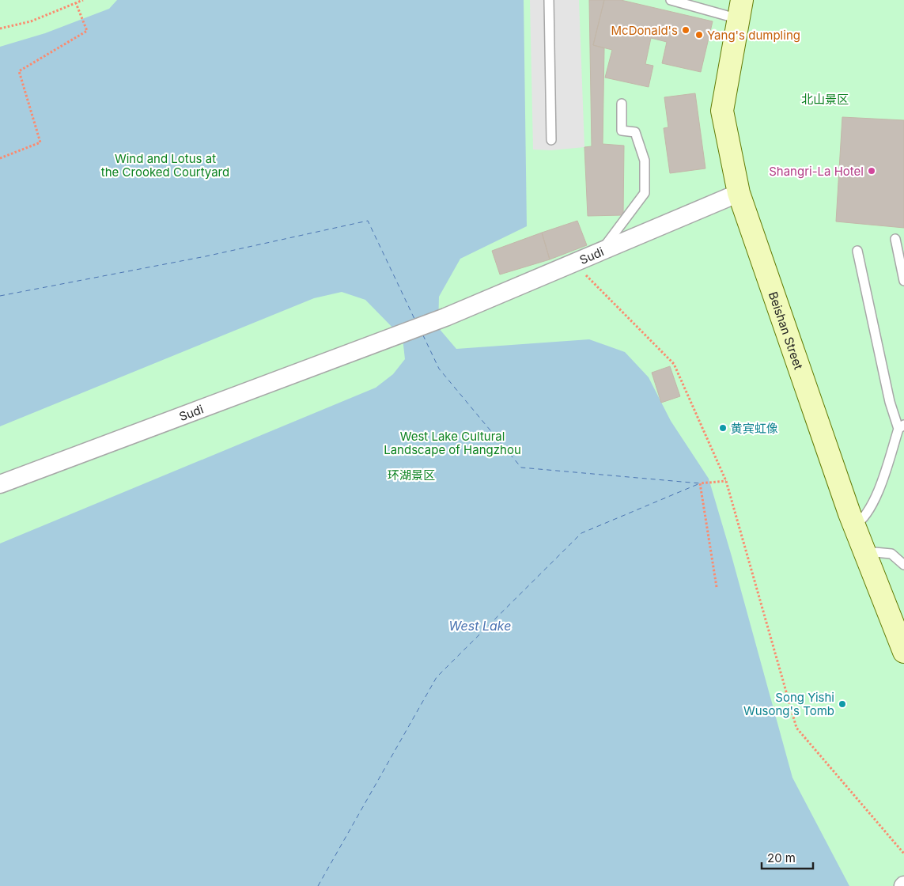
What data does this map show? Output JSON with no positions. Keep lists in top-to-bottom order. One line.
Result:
{"streets":{"main road":["Beishan Street"],"street":["Sudi"]},"crossings":[["Sudi","Beishan Street"]],"water":["West Lake"],"parks":["北山景区","Wind and Lotus at the Crooked Courtyard","West Lake Cultural Landscape of Hangzhou","环湖景区"],"places":["McDonald's","Yang's dumpling","Shangri-La Hotel","黄宾虹像","Song Yishi Wusong's Tomb"],"scale_bar":"20 m"}
